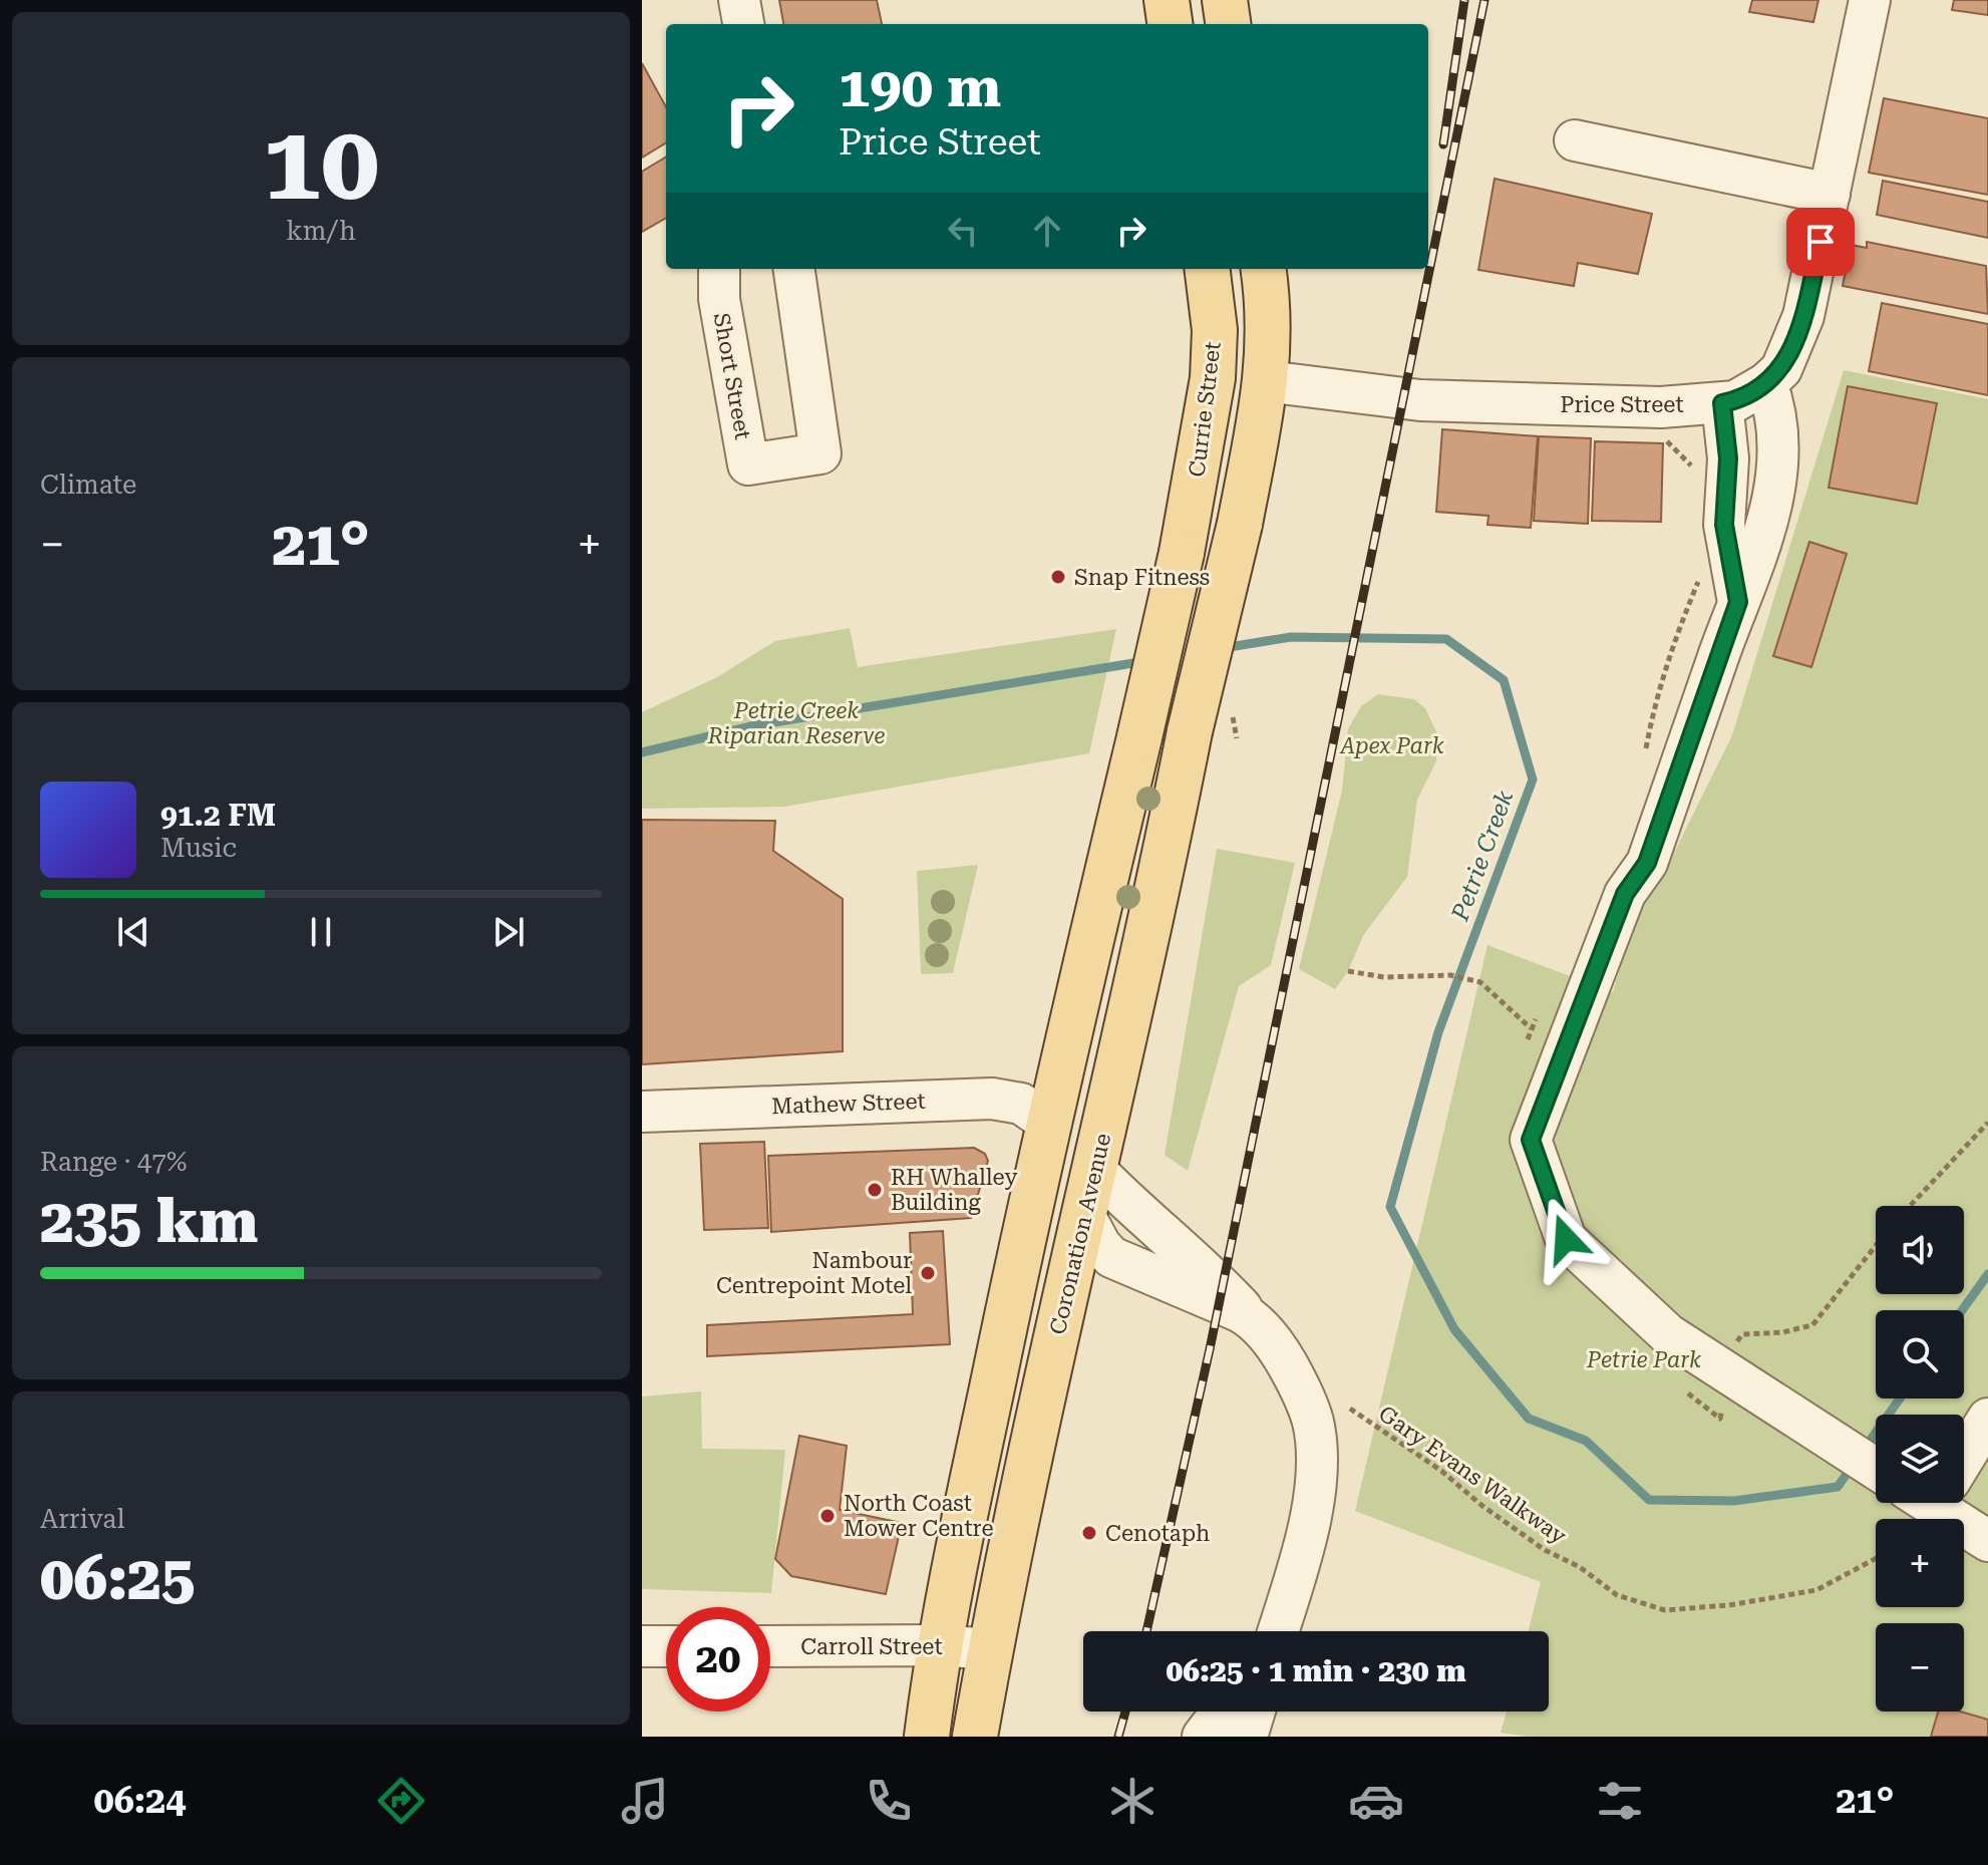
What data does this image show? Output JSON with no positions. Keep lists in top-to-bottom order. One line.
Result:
{"streets":{"main road":["Currie Street","Coronation Avenue"],"street":["Short Street","Price Street","Mathew Street","Carroll Street"],"path":["Gary Evans Walkway"]},"crossings":[["Price Street","Coronation Avenue"],["Currie Street","Mathew Street"],["Coronation Avenue","Carroll Street"]],"water":["Petrie Creek"],"parks":["Petrie Creek Riparian Reserve","Apex Park","Petrie Park"],"places":["Snap Fitness","RH Whalley Building","Nambour Centrepoint Motel","North Coast Mower Centre","Cenotaph"],"page":{"tile":[["10","km/h"],"Climate",["Range · 47%","235 km"],["Arrival","06:25"]],"turn":["190 m","Price Street"],"heat":["−","21°","+"],"song":["91.2 FM","Music"],"map_buttons":["+","−"],"limit":"20","trip":"06:25 · 1 min · 230 m","tabs":["06:24","21°"]}}
